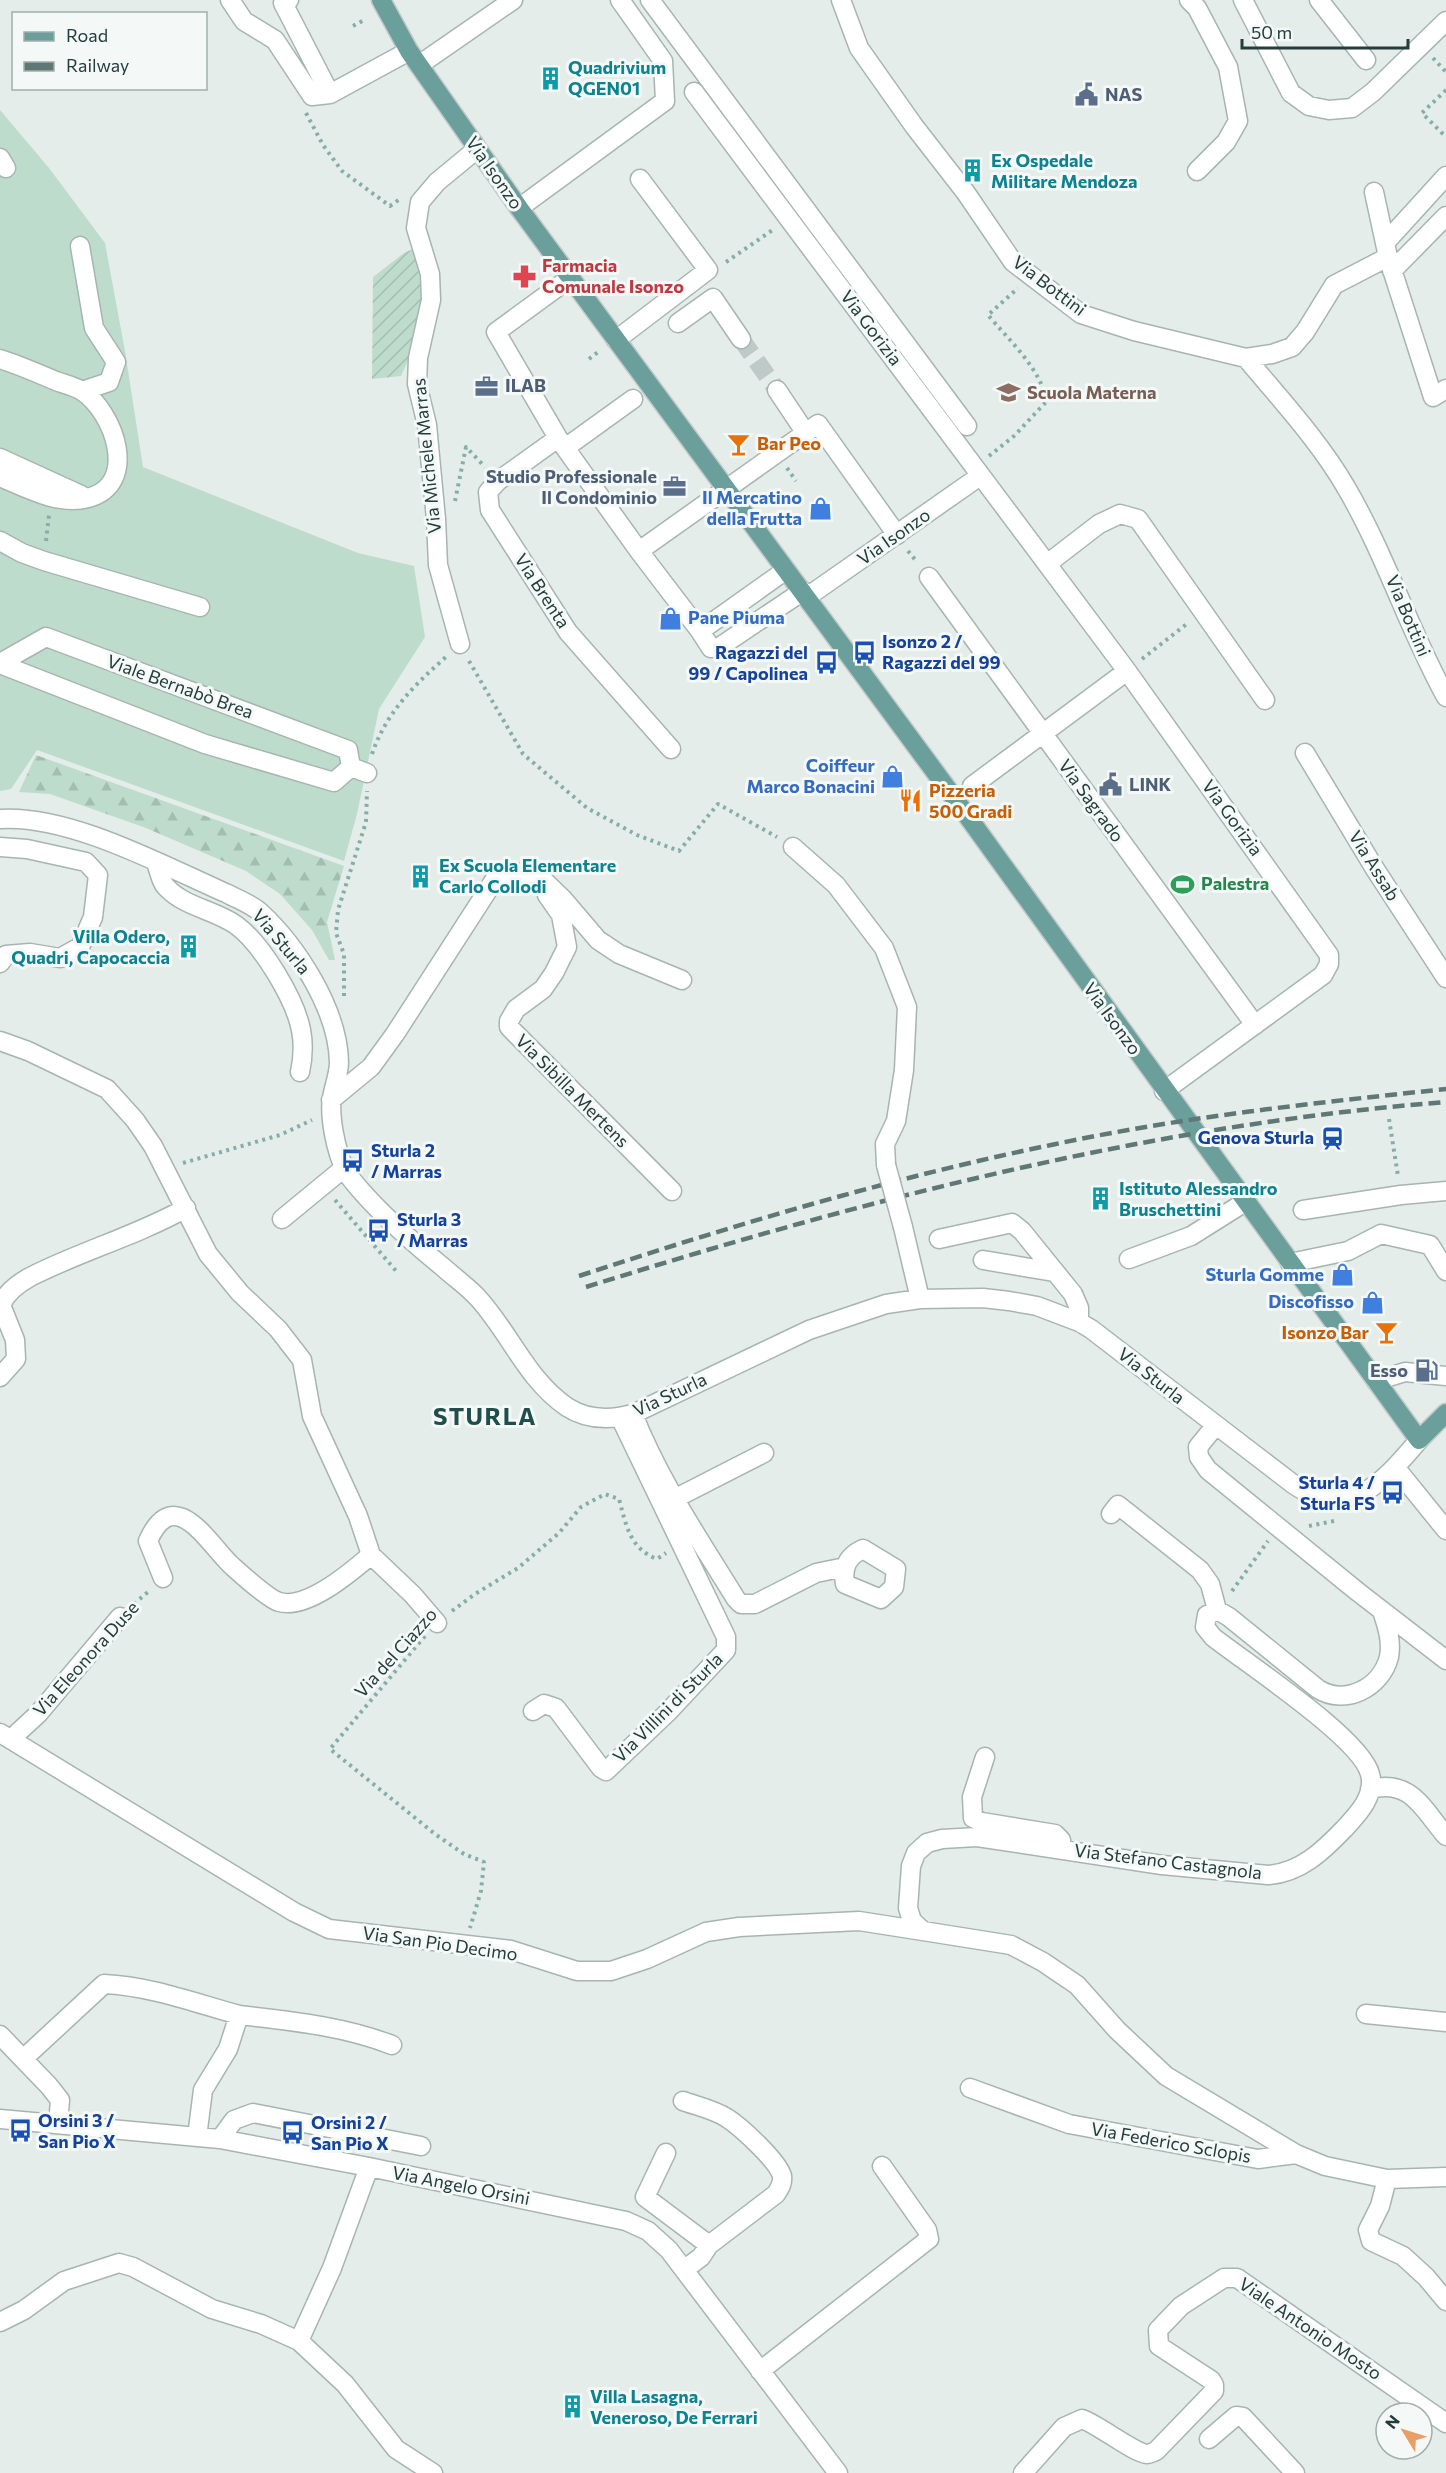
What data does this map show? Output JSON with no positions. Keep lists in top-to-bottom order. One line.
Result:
{"streets":{"main road":["Via Isonzo","Via Sturla"],"street":["Via Bottini","Via Gorizia","Via Michele Marras","Via Brenta","Viale Bernabò Brea","Via Sagrado","Via Assab","Via Sibilla Mertens","Via Eleonora Duse","Via Villini di Sturla","Via Stefano Castagnola","Via San Pio Decimo","Via Federico Sclopis","Via Angelo Orsini","Viale Antonio Mosto"],"path":["Via del Ciazzo"]},"crossings":[["Via Isonzo","Via Gorizia"],["Via Isonzo","Via Michele Marras"],["Via Isonzo","Via Sturla"],["Via Gorizia","Via Sagrado"],["Via Sturla","Via Villini di Sturla"],["Via del Ciazzo","Via San Pio Decimo"],["Via Eleonora Duse","Via San Pio Decimo"],["Via Stefano Castagnola","Via San Pio Decimo"]],"districts":["STURLA"],"places":{"building":["Quadrivium QGEN01","Ex Ospedale Militare Mendoza","Ex Scuola Elementare Carlo Collodi","Villa Odero, Quadri, Capocaccia","Istituto Alessandro Bruschettini","Villa Lasagna, Veneroso, De Ferrari"],"public building":["NAS","LINK"],"pharmacy":["Farmacia Comunale Isonzo"],"office":["ILAB","Studio Professionale Il Condominio"],"school or university":["Scuola Materna"],"bar":["Bar Peo","Isonzo Bar"],"shop":["Il Mercatino della Frutta","Pane Piuma","Coiffeur Marco Bonacini","Sturla Gomme","Discofisso"],"bus stop":["Isonzo 2 / Ragazzi del 99","Ragazzi del 99 / Capolinea","Sturla 2 / Marras","Sturla 3 / Marras","Sturla 4 / Sturla FS","Orsini 3 / San Pio X","Orsini 2 / San Pio X"],"restaurant":["Pizzeria 500 Gradi"],"sports":["Palestra"],"station":["Genova Sturla"],"fuel station":["Esso"]},"legend":["Road","Railway"],"scale_bar":"50 m","north":"top left"}
